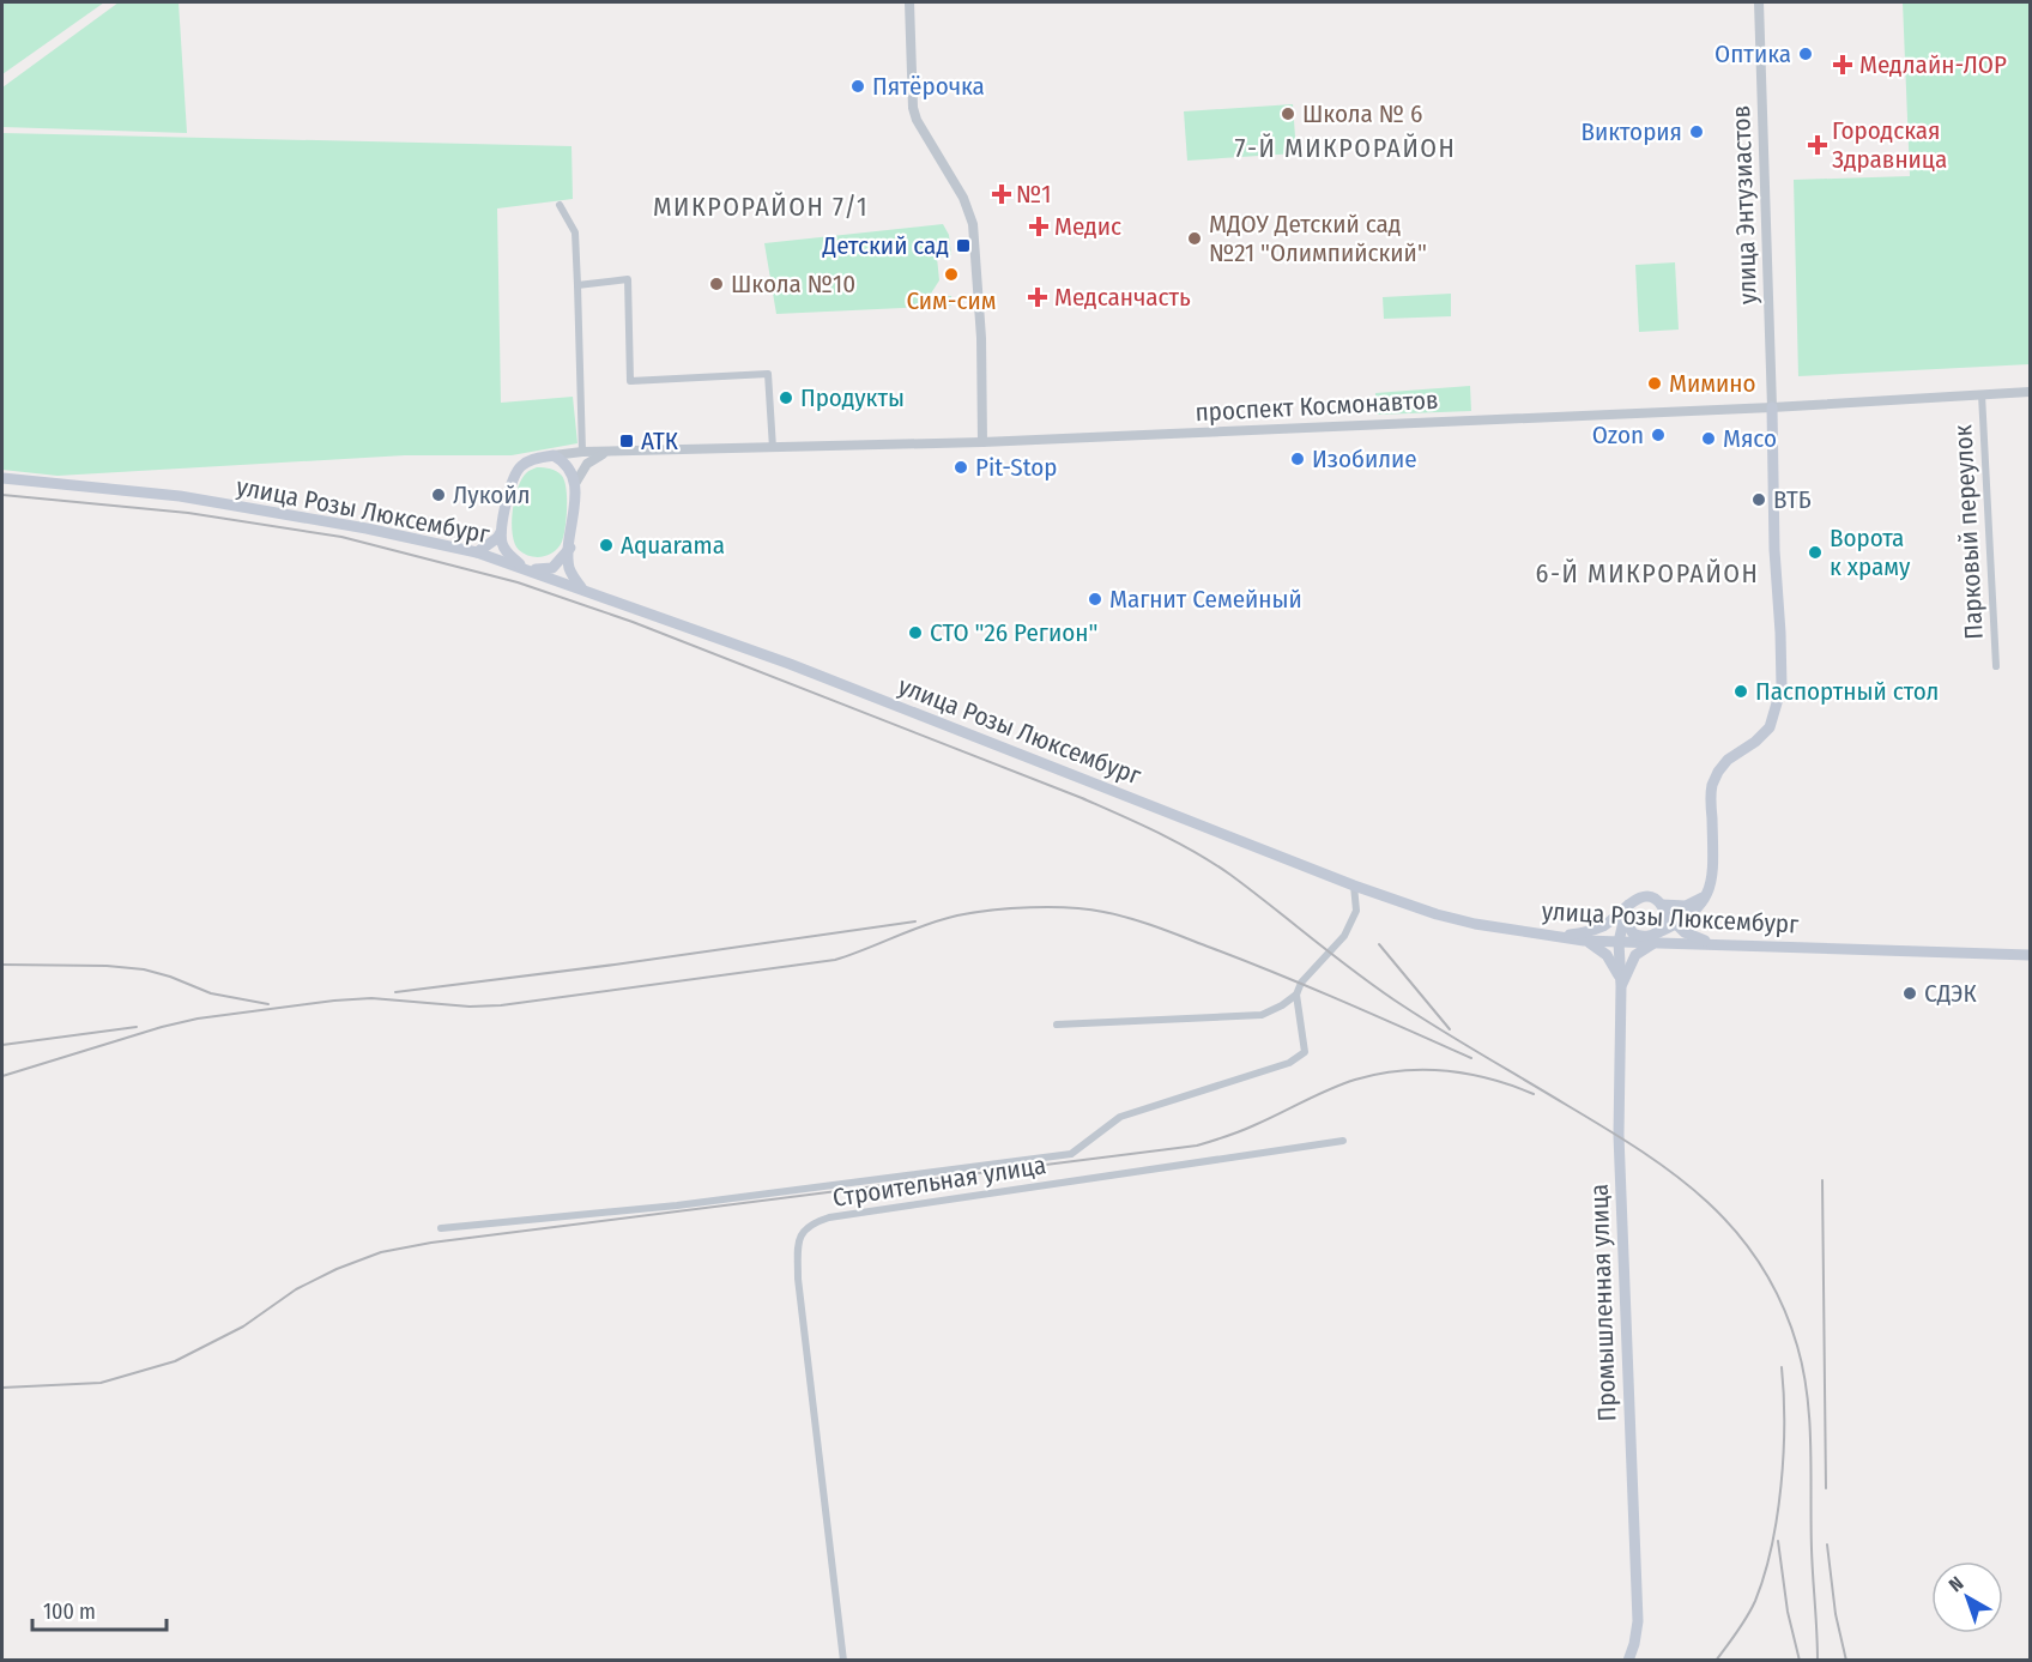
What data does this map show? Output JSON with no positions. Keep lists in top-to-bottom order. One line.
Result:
{"streets":{"main road":["улица Розы Люксембург","Промышленная улица"],"street":["улица Энтузиастов","проспект Космонавтов","Парковый переулок","Строительная улица"]},"crossings":[["улица Энтузиастов","проспект Космонавтов"],["проспект Космонавтов","улица Розы Люксембург"],["проспект Космонавтов","Парковый переулок"],["улица Розы Люксембург","Промышленная улица"]],"districts":["7-Й МИКРОРАЙОН","МИКРОРАЙОН 7/1","6-Й МИКРОРАЙОН"],"places":{"other":["Оптика","Пятёрочка","Школа № 6","Виктория","МДОУ Детский сад №21 \"Олимпийский\"","Сим-сим","Школа №10","Мимино","Продукты","Ozon","Мясо","Изобилие","Pit-Stop","Лукойл","ВТБ","Aquarama","Ворота к храму","Магнит Семейный","СТО \"26 Регион\"","Паспортный стол","СДЭК"],"health":["Медлайн-ЛОР","Городская Здравница","№1","Медис","Медсанчасть"],"transit":["Детский сад","АТК"]},"scale_bar":"100 m","north":"top left"}
